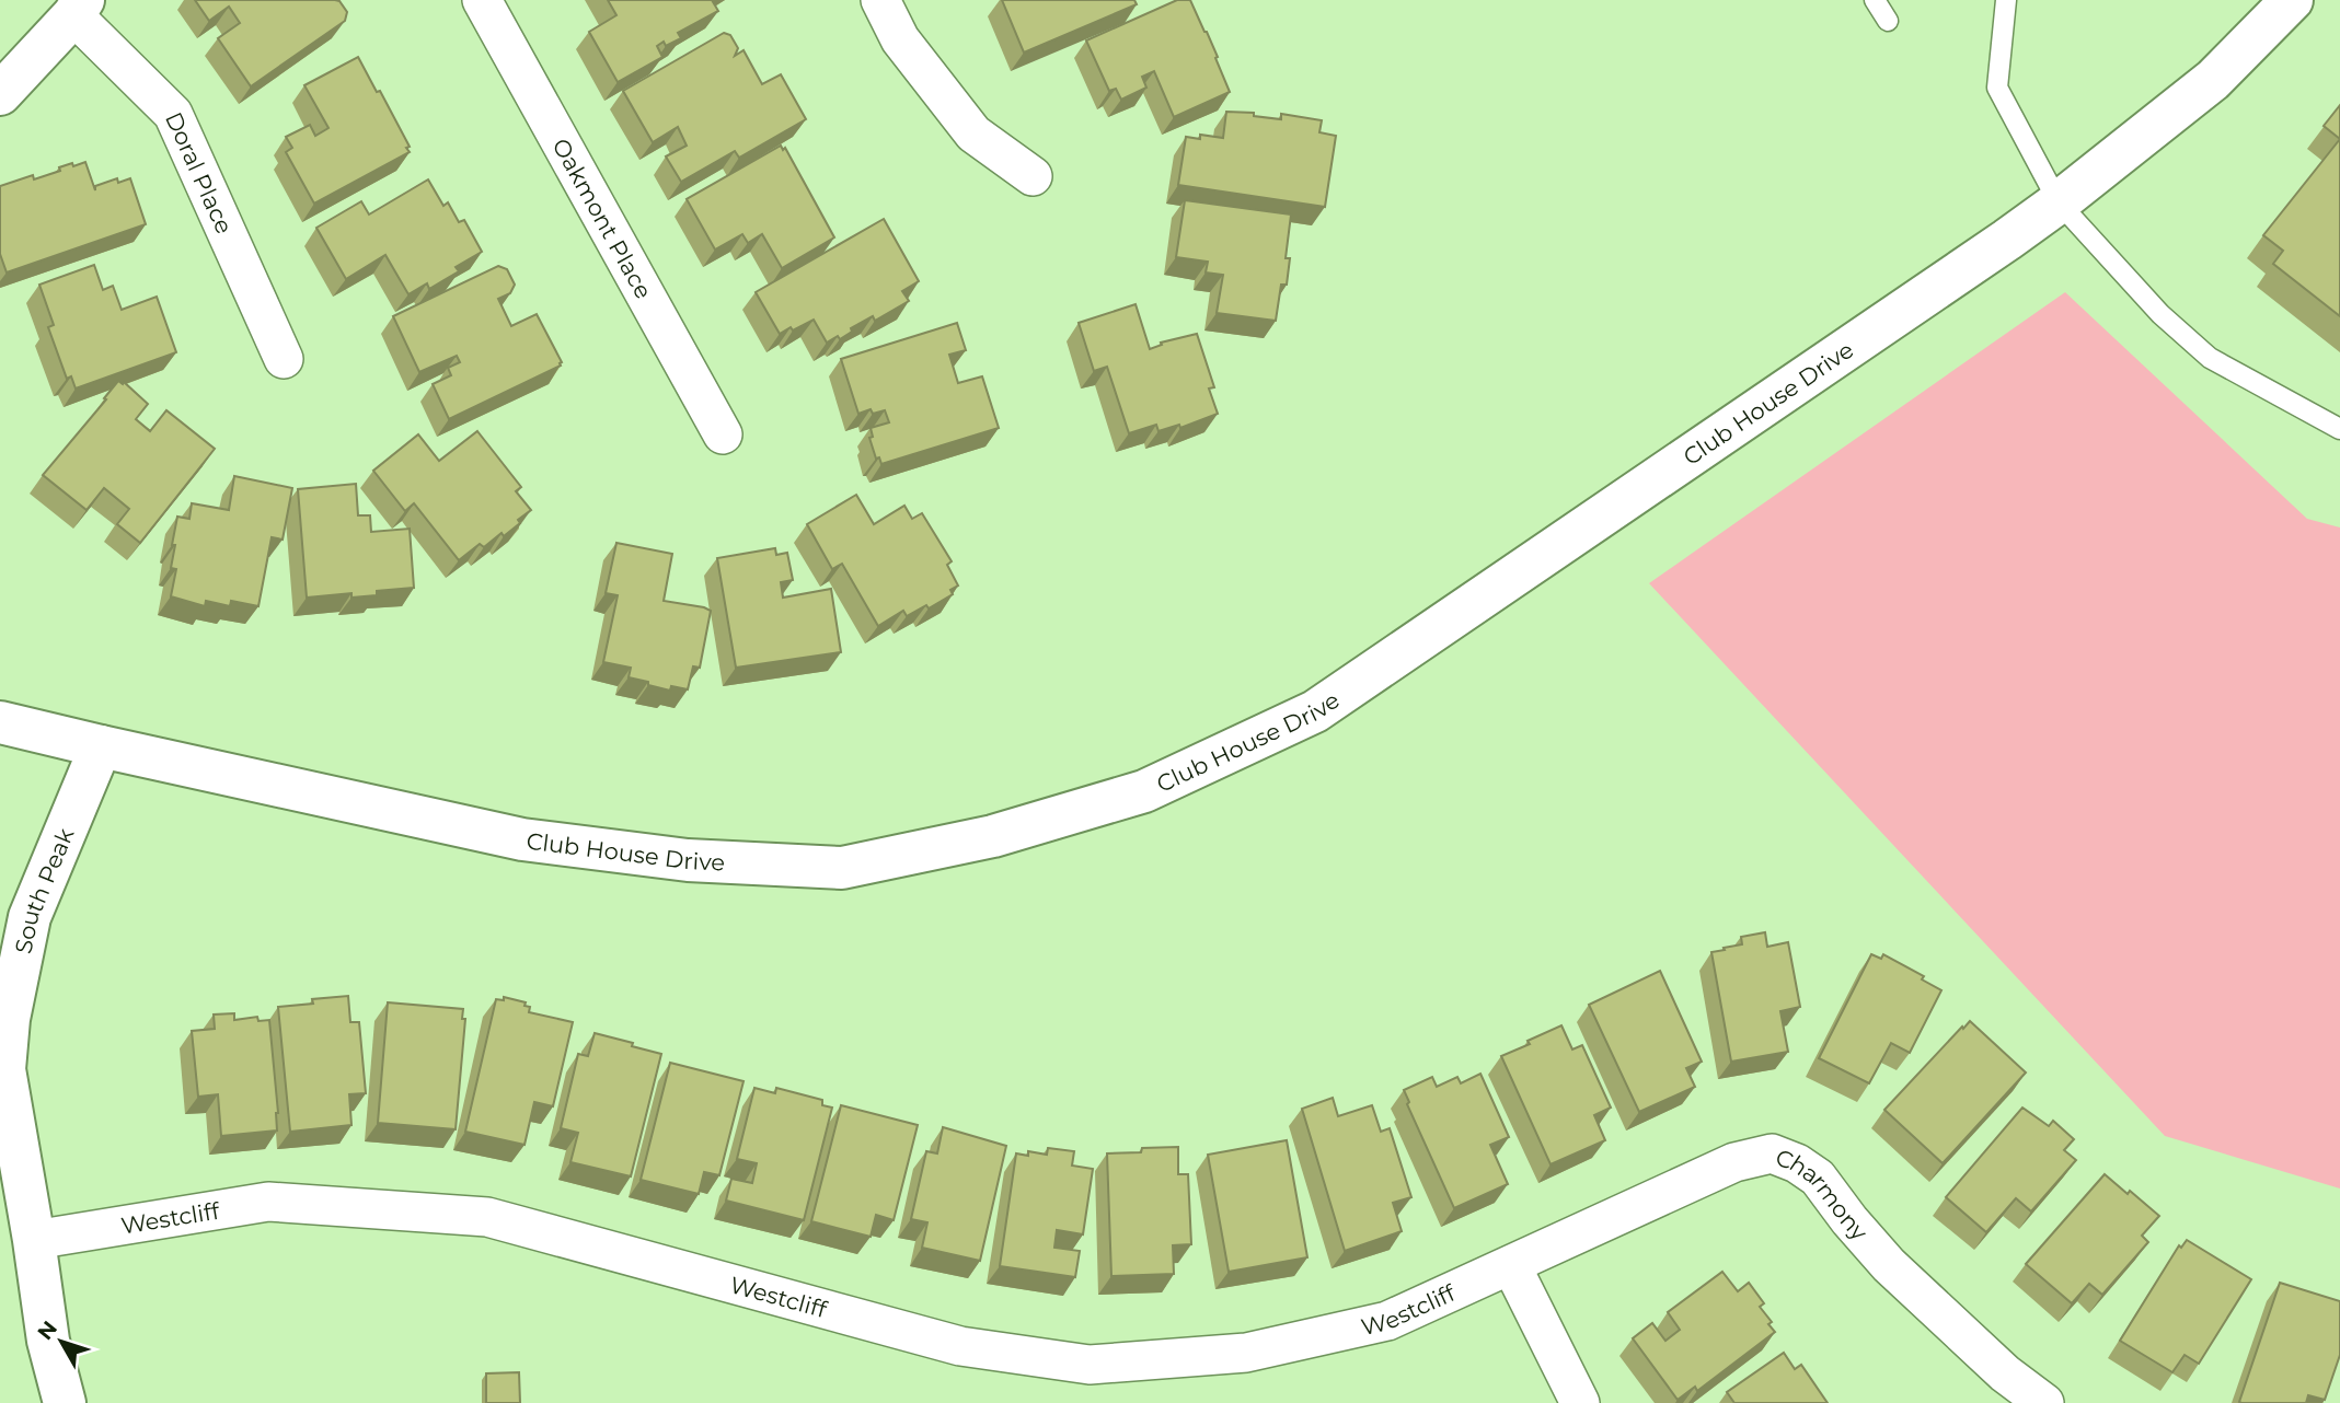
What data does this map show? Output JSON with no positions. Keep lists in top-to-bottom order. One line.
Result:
{"streets":{"street":["Doral Place","Oakmont Place","Club House Drive","South Peak","Charmony","Westcliff"]},"crossings":[["Club House Drive","South Peak"],["South Peak","Westcliff"],["Charmony","Westcliff"]],"north":"top left"}
